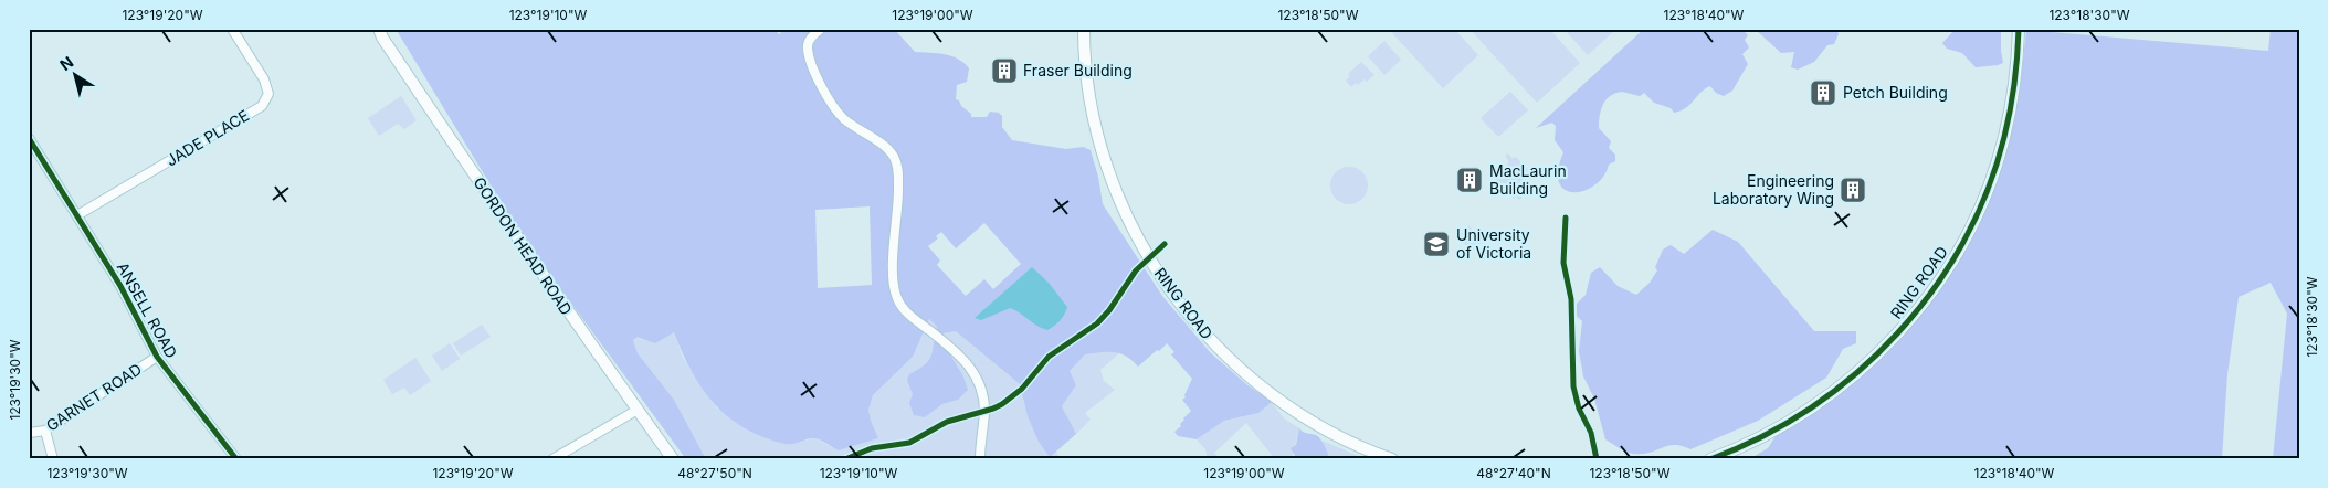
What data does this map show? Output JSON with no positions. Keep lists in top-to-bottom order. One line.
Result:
{"streets":{"street":["JADE PLACE","GORDON HEAD ROAD","RING ROAD","ANSELL ROAD","GARNET ROAD"]},"crossings":[["JADE PLACE","ANSELL ROAD"],["ANSELL ROAD","GARNET ROAD"]],"places":{"building":["Fraser Building","Petch Building","MacLaurin Building","Engineering Laboratory Wing"],"school or university":["University of Victoria"]},"north":"top left","coordinates":["123°19'20\"W","123°19'10\"W","123°19'00\"W","123°18'50\"W","123°18'40\"W","123°18'30\"W","123°19'30\"W","48°27'50\"N","48°27'40\"N"]}
